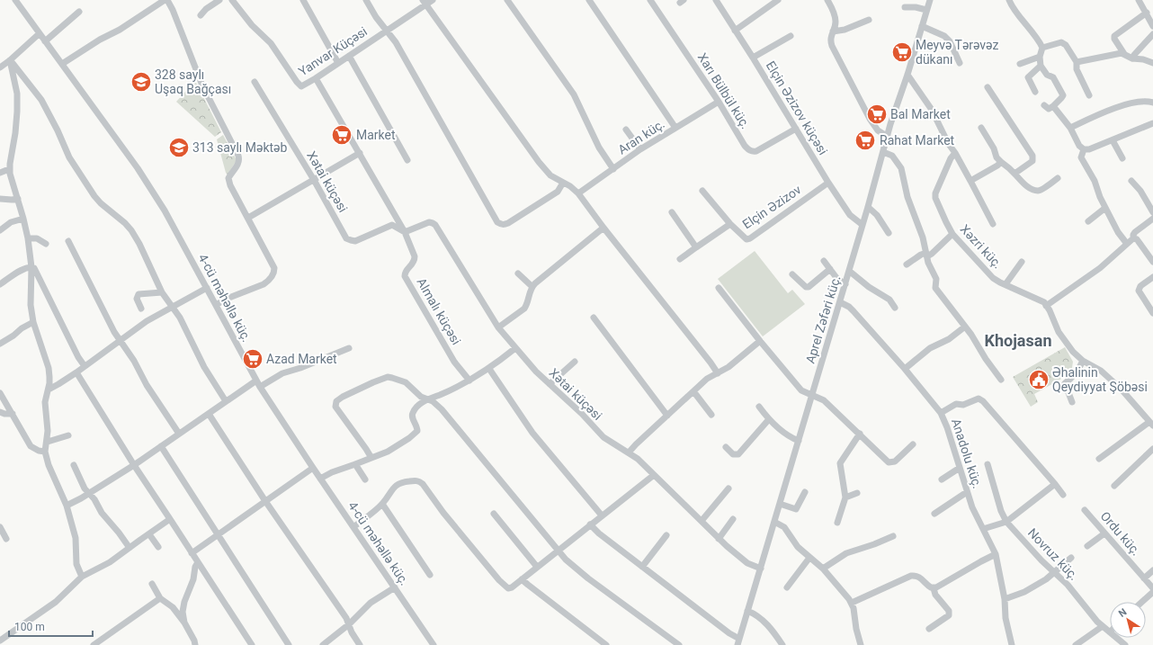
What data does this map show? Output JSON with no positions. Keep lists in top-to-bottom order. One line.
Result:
{"streets":{"street":["Yanvar Küçəsi","Xarı Bülbül küç.","Elçin Əzizov küçəsi","Aran küç.","Xətai küçəsi","Elçin Əzizov","Xəzri küç.","4-cü məhəllə küç.","Almalı küçəsi","Aprel Zəfəri küç.","Anadolu küç.","Ordu küç.","Novruz küç."]},"crossings":[["Xarı Bülbül küç.","Elçin Əzizov küçəsi"],["Xarı Bülbül küç.","Aran küç."],["Elçin Əzizov küçəsi","Elçin Əzizov"],["Elçin Əzizov küçəsi","Aprel Zəfəri küç."],["Xətai küçəsi","Almalı küçəsi"],["Xətai küçəsi","Aprel Zəfəri küç."],["Aprel Zəfəri küç.","Anadolu küç."]],"districts":["Khojasan"],"places":{"supermarket":["Meyvə Tərəvəz dükanı","Bal Market","Market","Rahat Market","Azad Market"],"school or university":["328 saylı Uşaq Bağçası","313 saylı Məktəb"],"public building":["Əhalinin Qeydiyyat Şöbəsi"]},"scale_bar":"100 m","north":"top left"}
